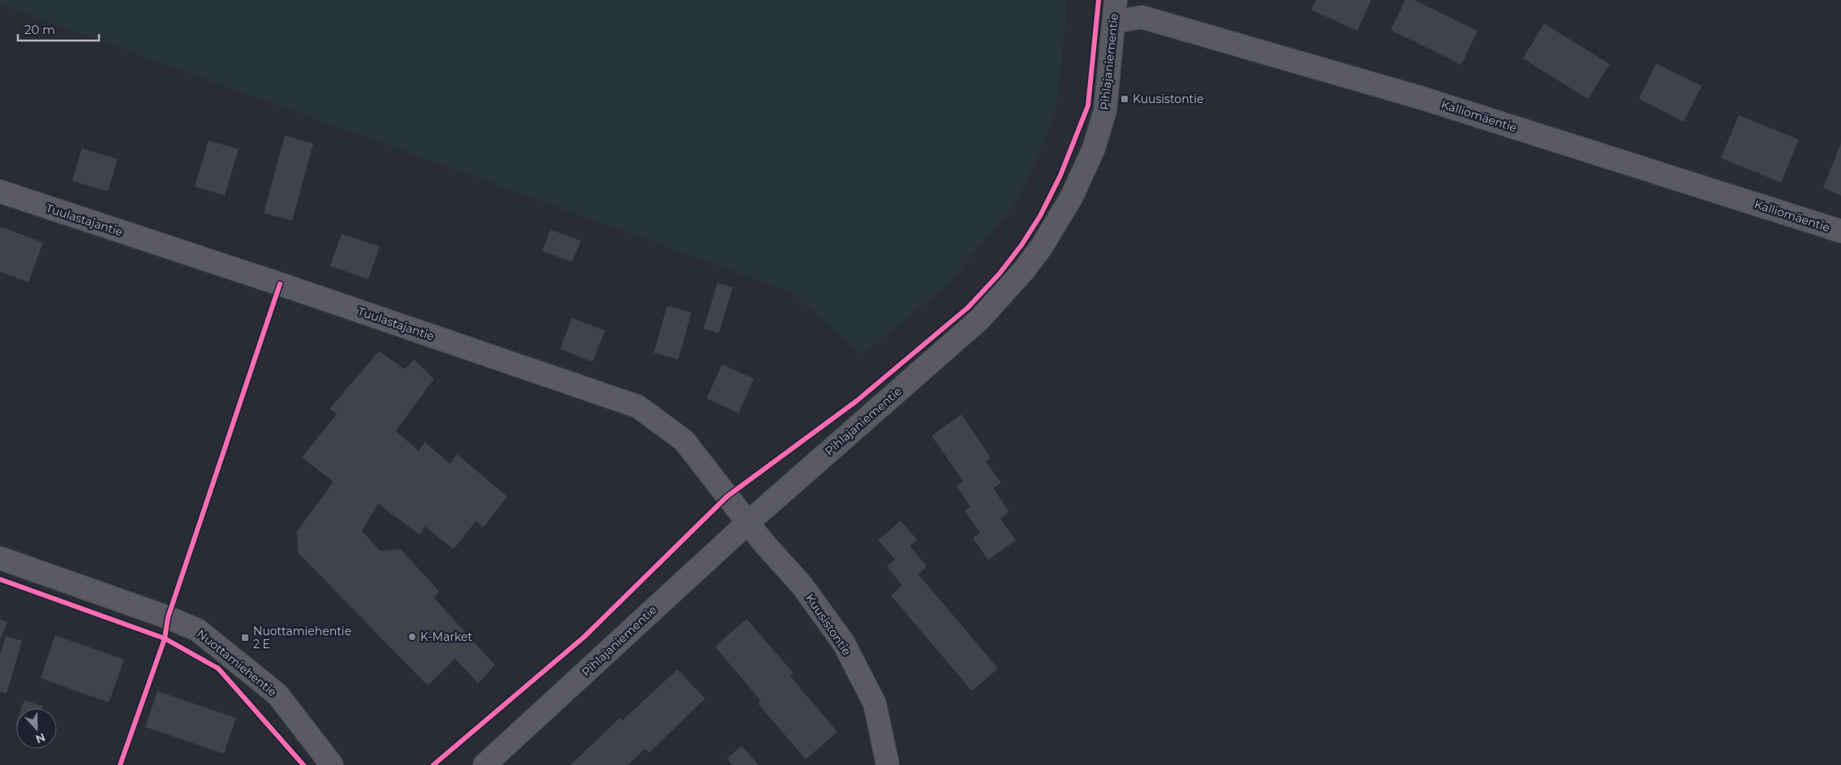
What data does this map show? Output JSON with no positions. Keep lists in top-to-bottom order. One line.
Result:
{"streets":{"street":["Pihlajaniementie","Kalliomäentie","Tuulastajantie","Kuusistontie","Nuottamiehentie"]},"crossings":[["Pihlajaniementie","Kalliomäentie"],["Pihlajaniementie","Tuulastajantie"],["Pihlajaniementie","Kuusistontie"],["Tuulastajantie","Kuusistontie"]],"places":{"transit":["Kuusistontie","Nuottamiehentie 2 E"],"other":["K-Market"]},"scale_bar":"20 m","north":"bottom"}
